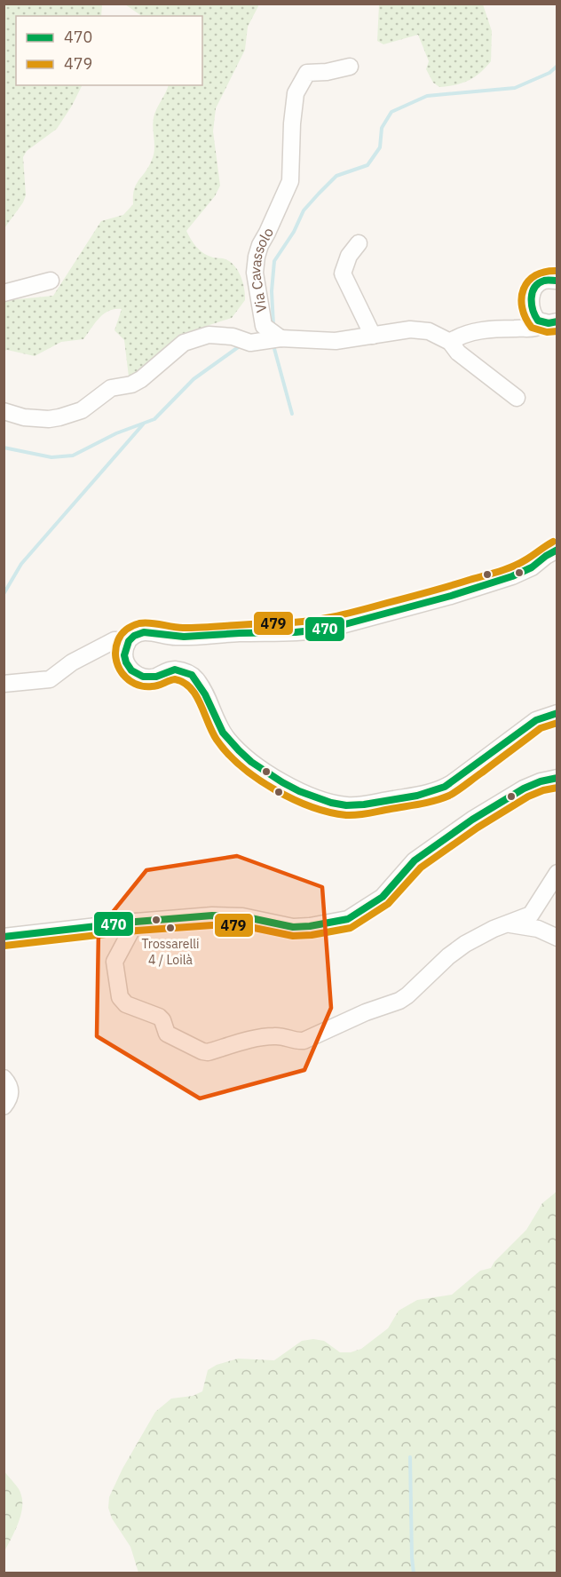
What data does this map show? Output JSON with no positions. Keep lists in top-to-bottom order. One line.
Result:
{"streets":{"street":["Via Cavassolo"]},"places":["Trossarelli 4 / Loilà"],"lines":["transit line 479","transit line 470"],"legend":["470","479"]}
